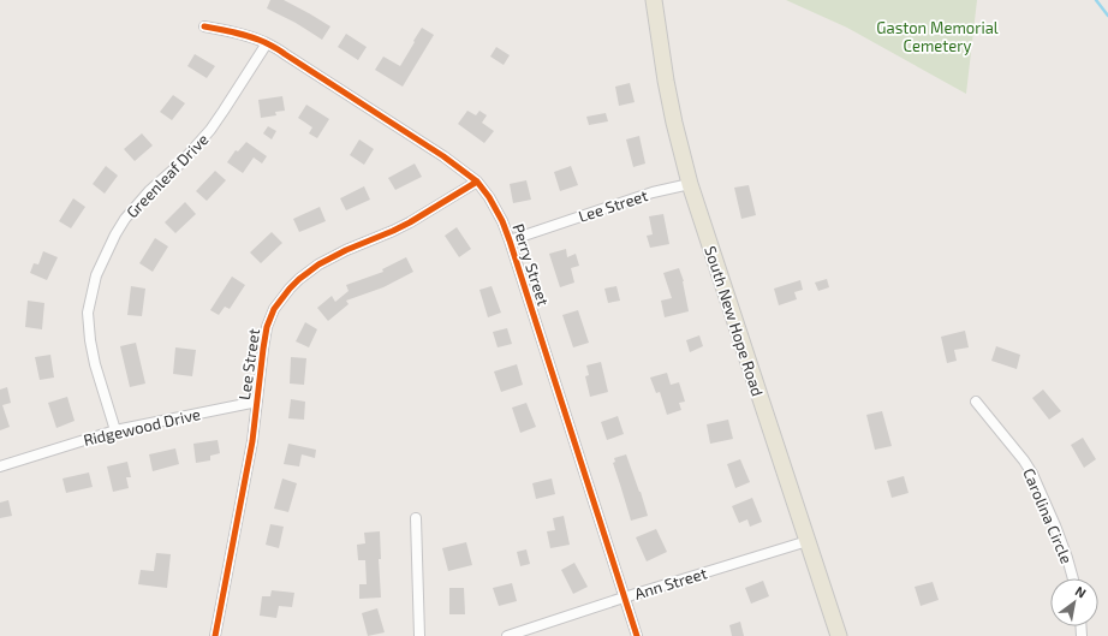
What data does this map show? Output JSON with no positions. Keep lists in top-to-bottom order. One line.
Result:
{"streets":{"main road":["South New Hope Road"],"street":["Greenleaf Drive","Lee Street","Perry Street","Ridgewood Drive","Carolina Circle","Ann Street"]},"crossings":[["Greenleaf Drive","Perry Street"],["Greenleaf Drive","Ridgewood Drive"],["Lee Street","Perry Street"],["Lee Street","South New Hope Road"],["Lee Street","Ridgewood Drive"],["Perry Street","Ann Street"],["South New Hope Road","Ann Street"]],"parks":["Gaston Memorial Cemetery"],"north":"top right"}
